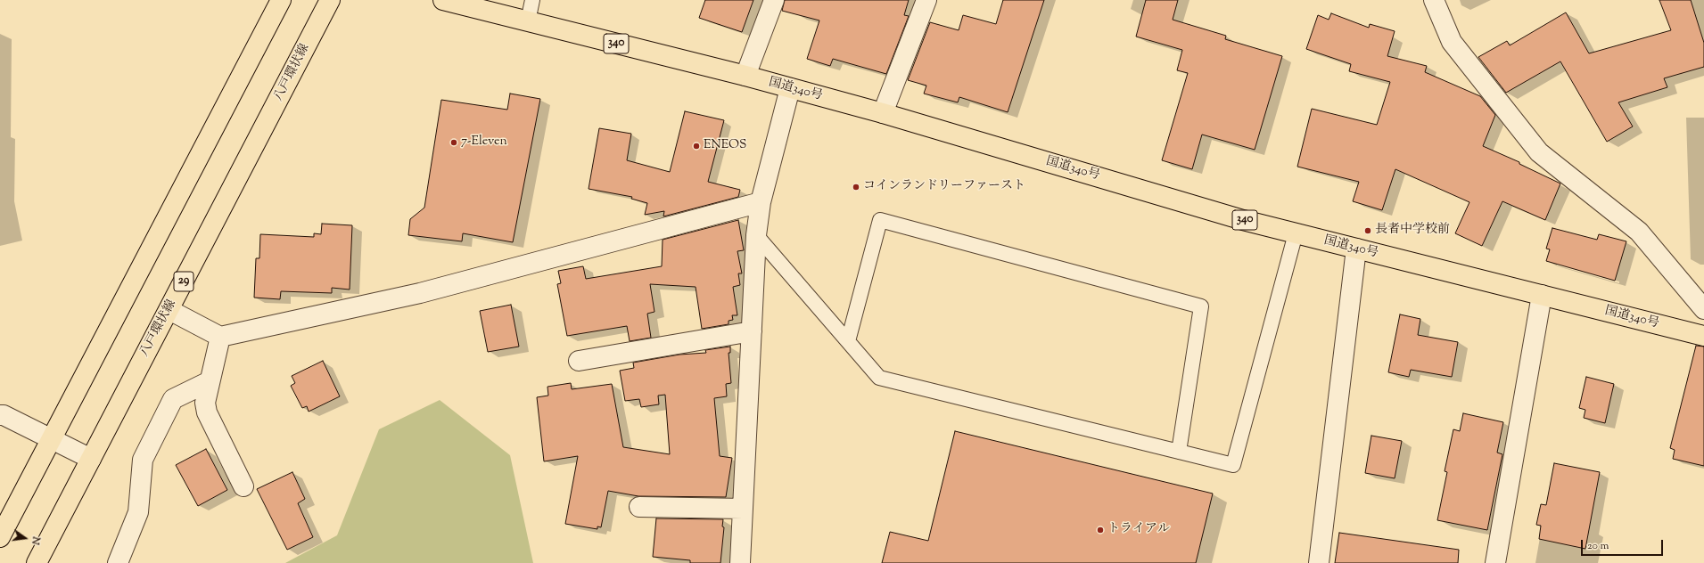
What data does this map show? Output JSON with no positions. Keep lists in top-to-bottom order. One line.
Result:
{"streets":{"main road":["340","八戸環状線","国道340号","29"]},"places":["7-Eleven","ENEOS","コインランドリーファースト","長者中学校前","トライアル"],"scale_bar":"20 m","north":"right"}
